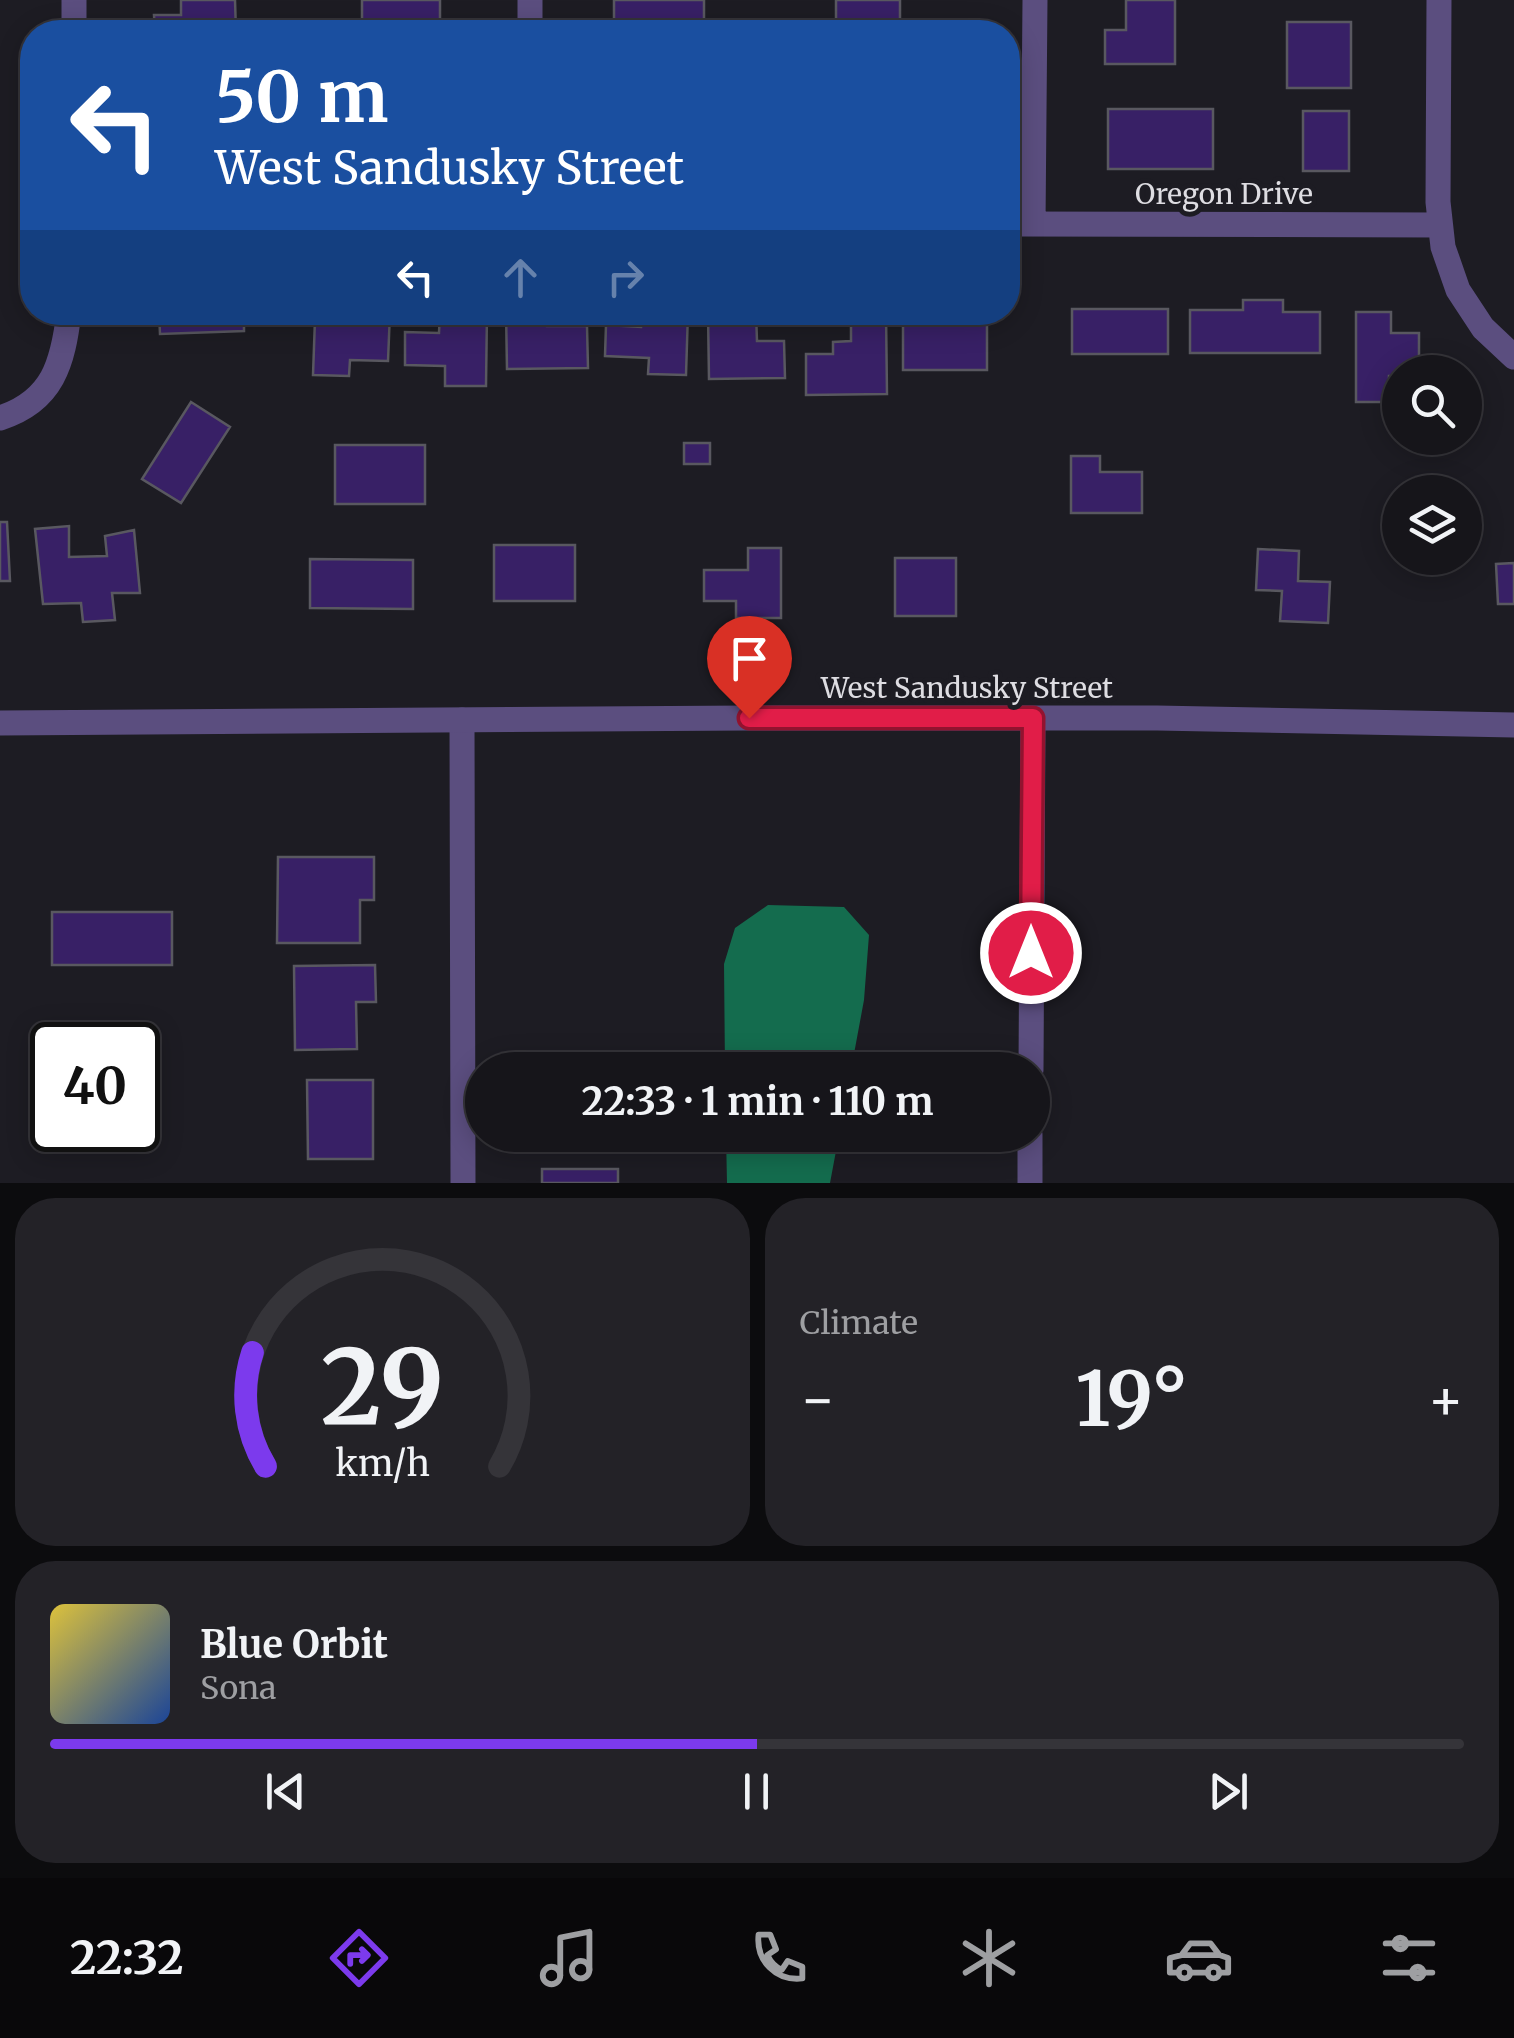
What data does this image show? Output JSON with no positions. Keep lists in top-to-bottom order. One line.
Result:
{"streets":{"street":["Oregon Drive","West Sandusky Street"]},"page":{"turn":["50 m","West Sandusky Street"],"limit":"40","trip":"22:33 · 1 min · 110 m","tile":"Climate","heat":["−","19°","+"],"song":["Blue Orbit","Sona"],"tabs":"22:32","gauge":["29","km/h"]}}
